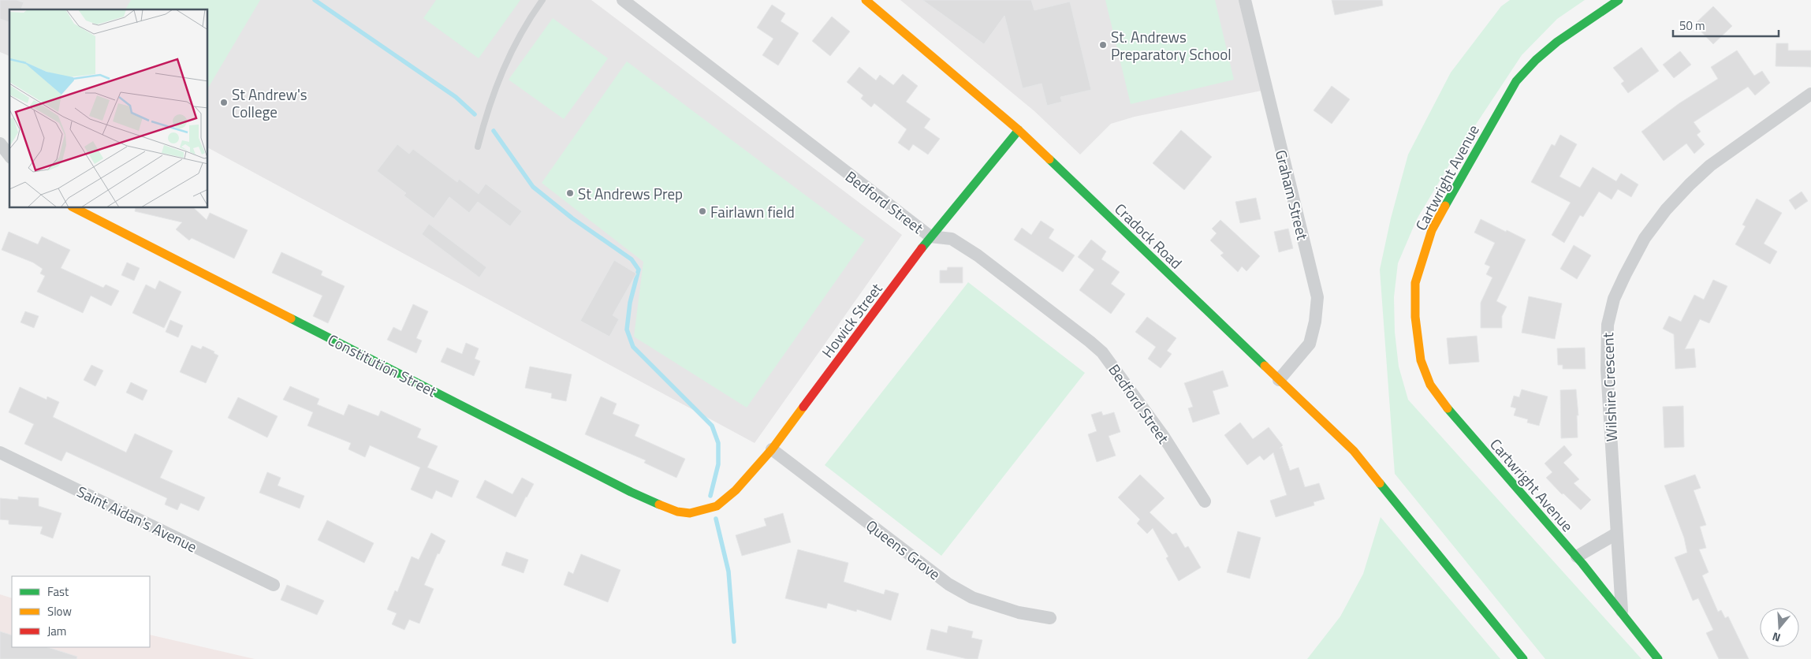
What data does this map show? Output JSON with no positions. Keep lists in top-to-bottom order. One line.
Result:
{"streets":{"street":["Cartwright Avenue","Graham Street","Bedford Street","Cradock Road","Howick Street","Constitution Street","Wilshire Crescent","Saint Aidan's Avenue","Queens Grove"]},"crossings":[["Cartwright Avenue","Wilshire Crescent"],["Graham Street","Cradock Road"],["Bedford Street","Howick Street"],["Cradock Road","Howick Street"],["Howick Street","Constitution Street"],["Howick Street","Queens Grove"]],"places":["St. Andrews Preparatory School","St Andrew's College","St Andrews Prep","Fairlawn field"],"legend":["Fast","Slow","Jam"],"scale_bar":"50 m","north":"bottom"}
